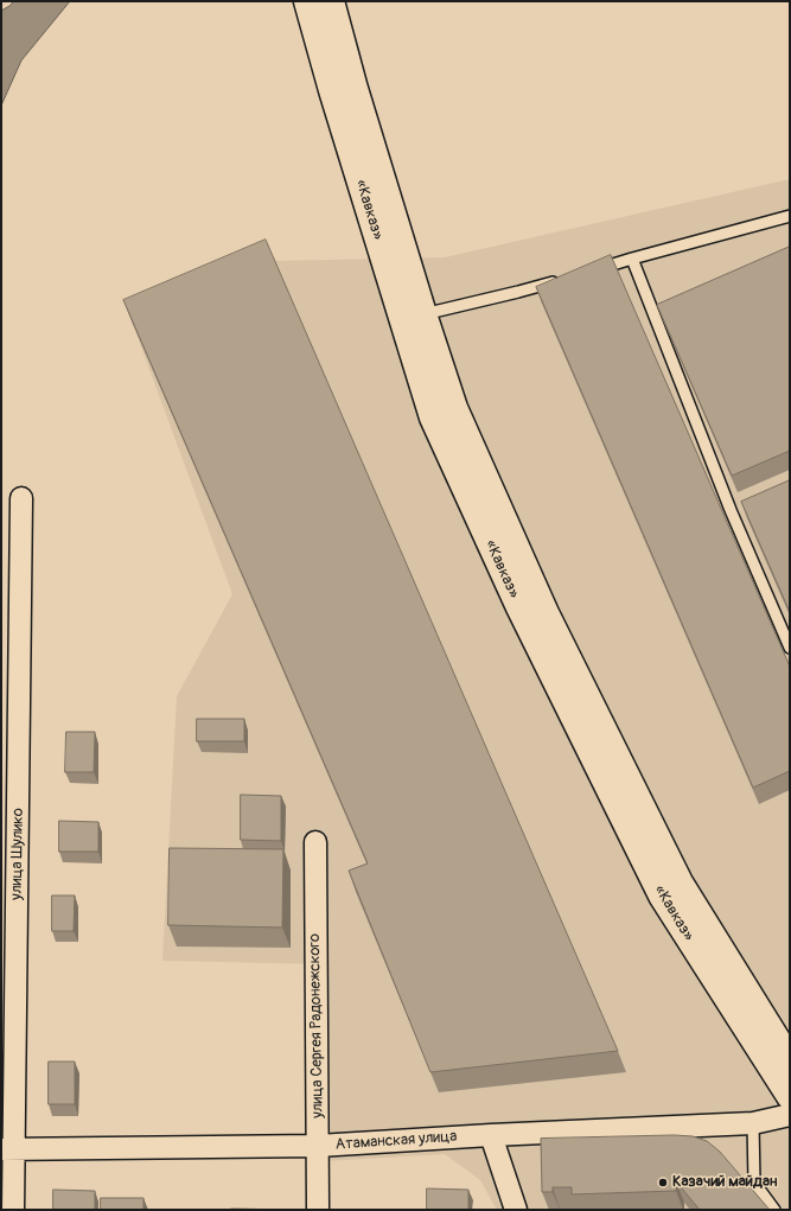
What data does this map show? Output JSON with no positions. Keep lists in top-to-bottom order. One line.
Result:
{"streets":{"main road":["«Кавказ»"],"street":["улица Шулико","улица Сергея Радонежского","Атаманская улица"]},"crossings":[["«Кавказ»","Атаманская улица"],["улица Шулико","Атаманская улица"],["улица Сергея Радонежского","Атаманская улица"]],"places":["Казачий майдан"]}
